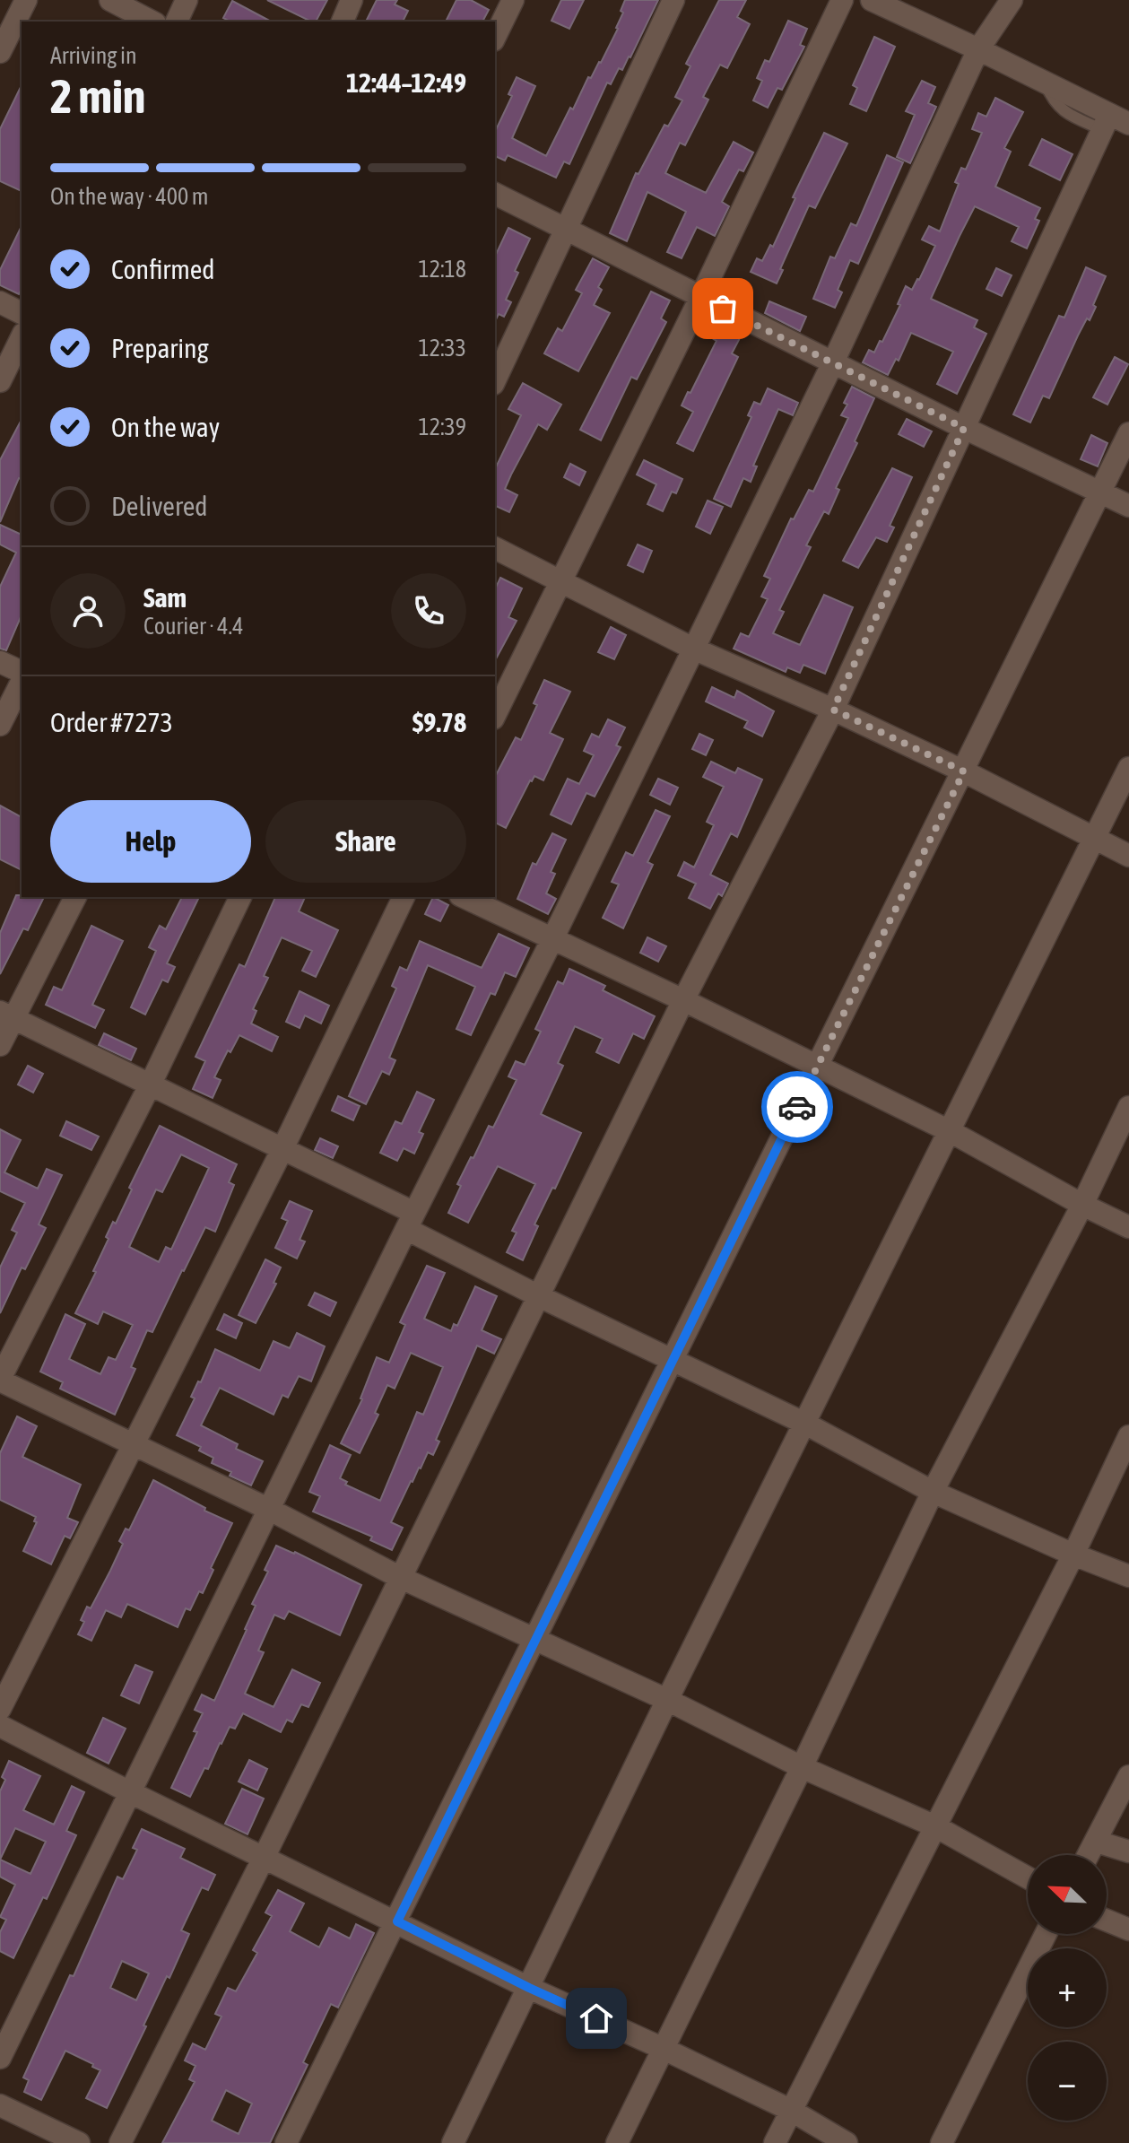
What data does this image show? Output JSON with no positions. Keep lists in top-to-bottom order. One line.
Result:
{"north":"top left","page":{"heading":["2 min","Arriving in","12:44–12:49"],"panel":["Sam","Courier · 4.4","Order #7273","$9.78"],"bar":"On the way · 400 m","list":[["Confirmed","12:18"],["Preparing","12:33"],["On the way","12:39"],"Delivered"],"buttons":["Help","Share"],"map_buttons":["+","−"]}}
